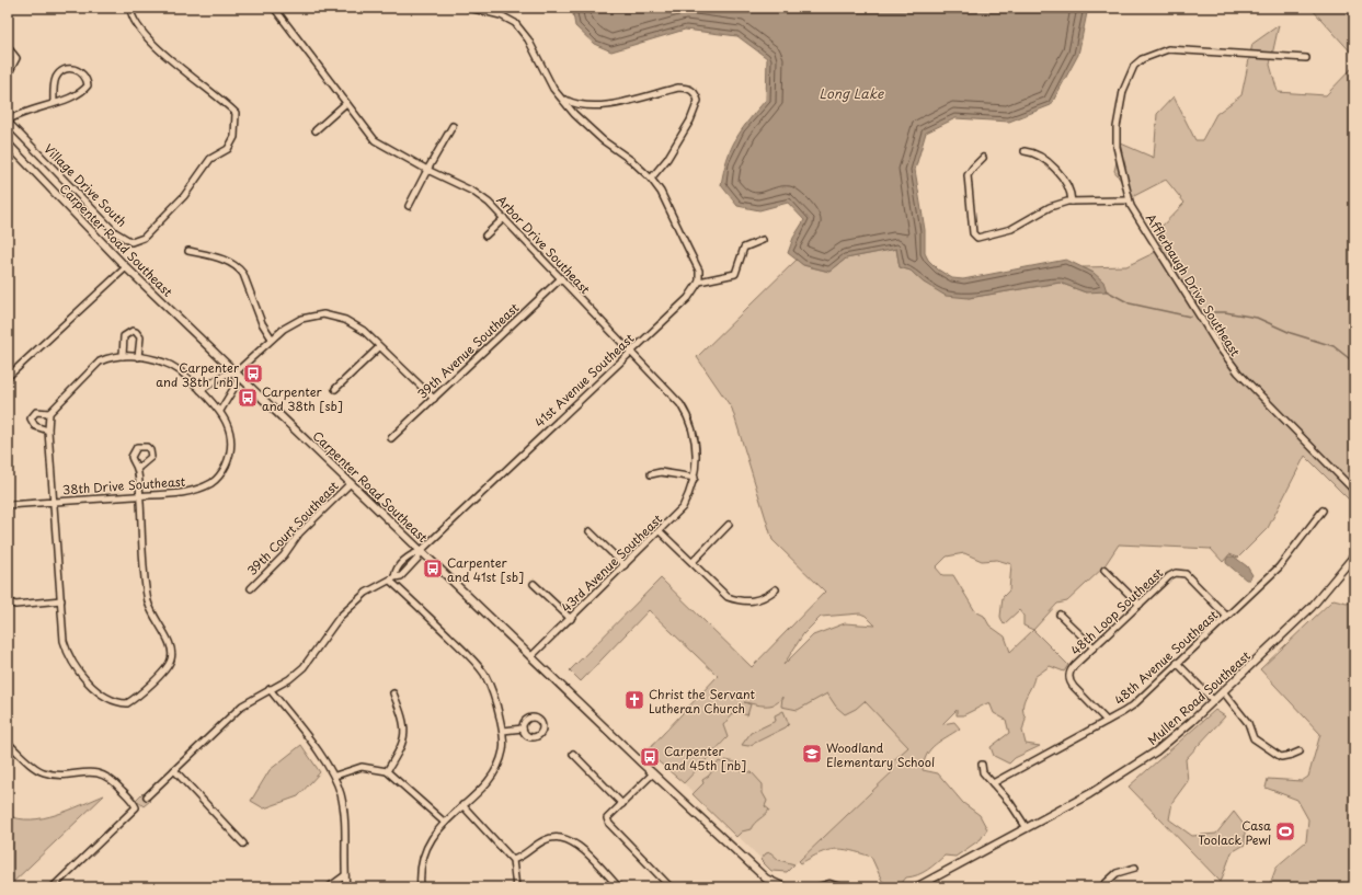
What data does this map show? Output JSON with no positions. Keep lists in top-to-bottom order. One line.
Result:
{"streets":{"street":["Village Drive South","Carpenter Road Southeast","Arbor Drive Southeast","Afflerbaugh Drive Southeast","39th Avenue Southeast","41st Avenue Southeast","38th Drive Southeast","39th Court Southeast","43rd Avenue Southeast","48th Loop Southeast","48th Avenue Southeast","Mullen Road Southeast"]},"crossings":[["Carpenter Road Southeast","41st Avenue Southeast"],["Carpenter Road Southeast","39th Court Southeast"],["Carpenter Road Southeast","43rd Avenue Southeast"],["Arbor Drive Southeast","39th Avenue Southeast"],["Arbor Drive Southeast","41st Avenue Southeast"],["Arbor Drive Southeast","43rd Avenue Southeast"],["48th Loop Southeast","48th Avenue Southeast"]],"water":["Long Lake"],"places":{"bus stop":["Carpenter and 38th [nb]","Carpenter and 38th [sb]","Carpenter and 41st [sb]","Carpenter and 45th [nb]"],"church":["Christ the Servant Lutheran Church"],"school or university":["Woodland Elementary School"],"sports":["Casa Toolack Pewl"]}}
